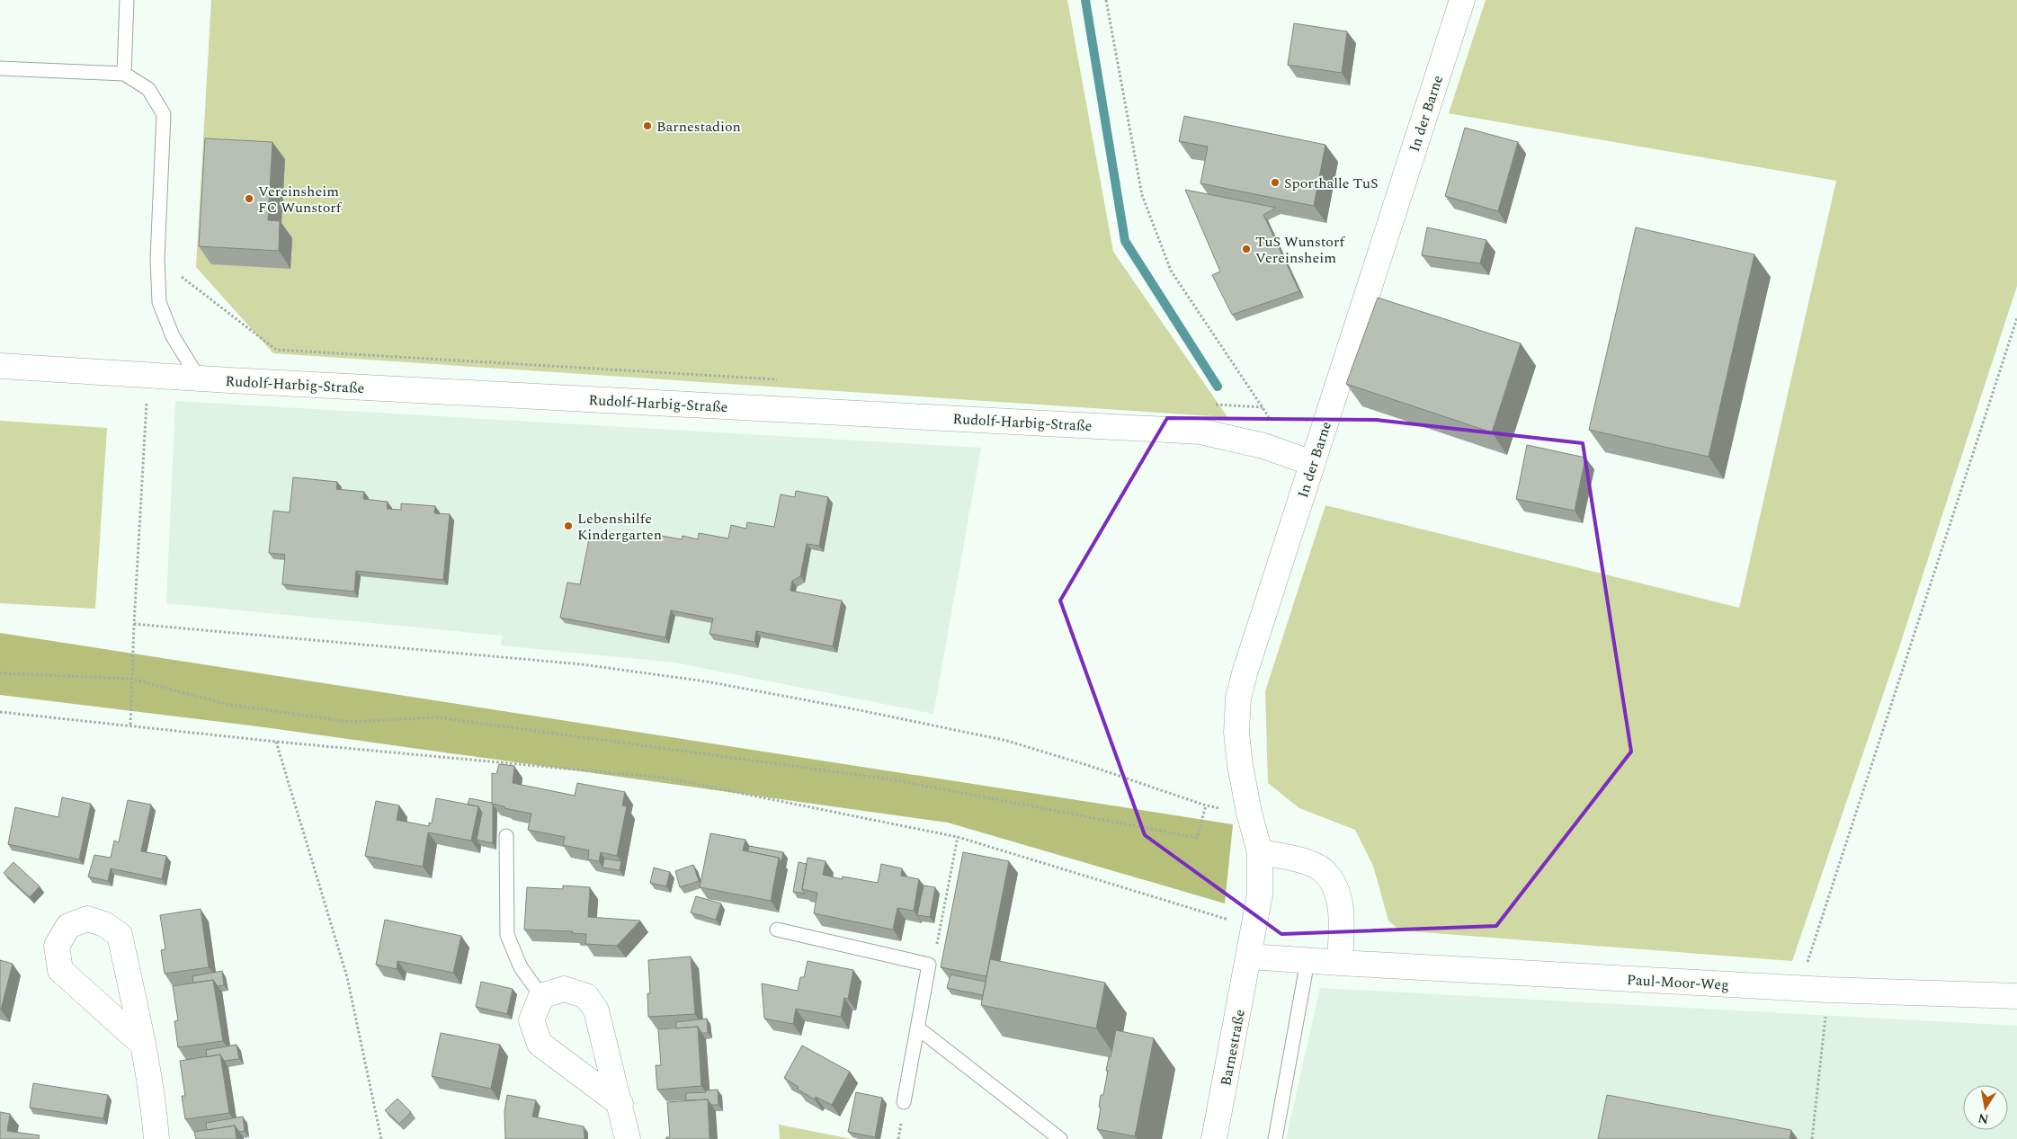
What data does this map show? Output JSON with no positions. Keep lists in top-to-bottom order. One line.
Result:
{"streets":{"street":["In der Barne","Rudolf-Harbig-Straße","Paul-Moor-Weg","Barnestraße"]},"crossings":[["In der Barne","Rudolf-Harbig-Straße"],["In der Barne","Barnestraße"]],"places":["Barnestadion","Sporthalle TuS","Vereinsheim FC Wunstorf","TuS Wunstorf Vereinsheim","Lebenshilfe Kindergarten"],"north":"bottom"}
